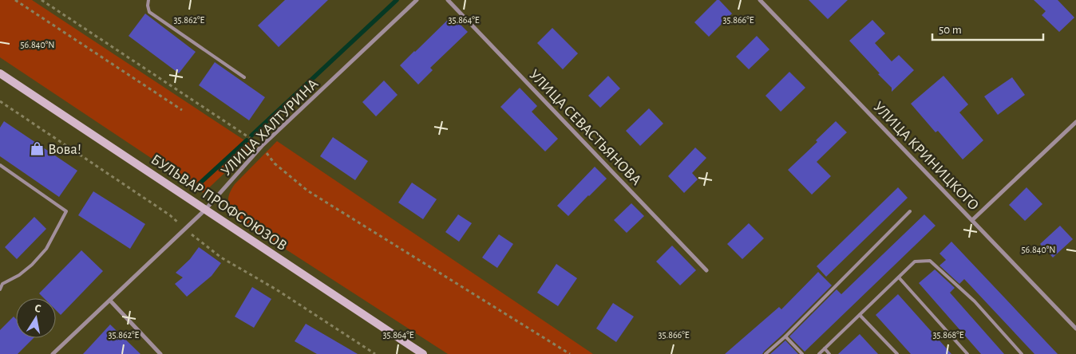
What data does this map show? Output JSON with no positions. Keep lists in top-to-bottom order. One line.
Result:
{"streets":{"main road":["БУЛЬВАР ПРОФСОЮЗОВ"],"street":["УЛИЦА ХАЛТУРИНА","УЛИЦА СЕВАСТЬЯНОВА","УЛИЦА КРИНИЦКОГО"]},"crossings":[["УЛИЦА ХАЛТУРИНА","БУЛЬВАР ПРОФСОЮЗОВ"]],"places":{"shop":["Вова!"]},"scale_bar":"50 m","north":"top","coordinates":["35.862°E","35.864°E","35.866°E","56.840°N","35.868°E"]}
